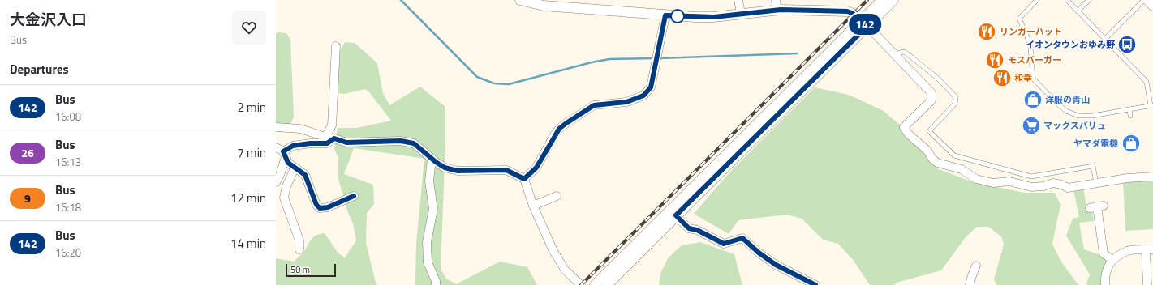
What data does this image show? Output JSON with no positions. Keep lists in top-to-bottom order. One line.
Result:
{"places":{"restaurant":["リンガーハット","モスバーガー","和幸"],"bus stop":["イオンタウンおゆみ野"],"shop":["洋服の青山","ヤマダ電機"],"supermarket":["マックスバリュ"]},"lines":["bus line 142"],"scale_bar":"50 m","page":{"heading":[["大金沢入口","Bus"],"Departures"],"on_map":"142","list":[{"mark":"142","name":"Bus","note":"16:08","value":"2 min"},{"mark":"26","name":"Bus","note":"16:13","value":"7 min"},{"mark":"9","name":"Bus","note":"16:18","value":"12 min"},{"mark":"142","name":"Bus","note":"16:20","value":"14 min"}],"scale":"50 m"}}
